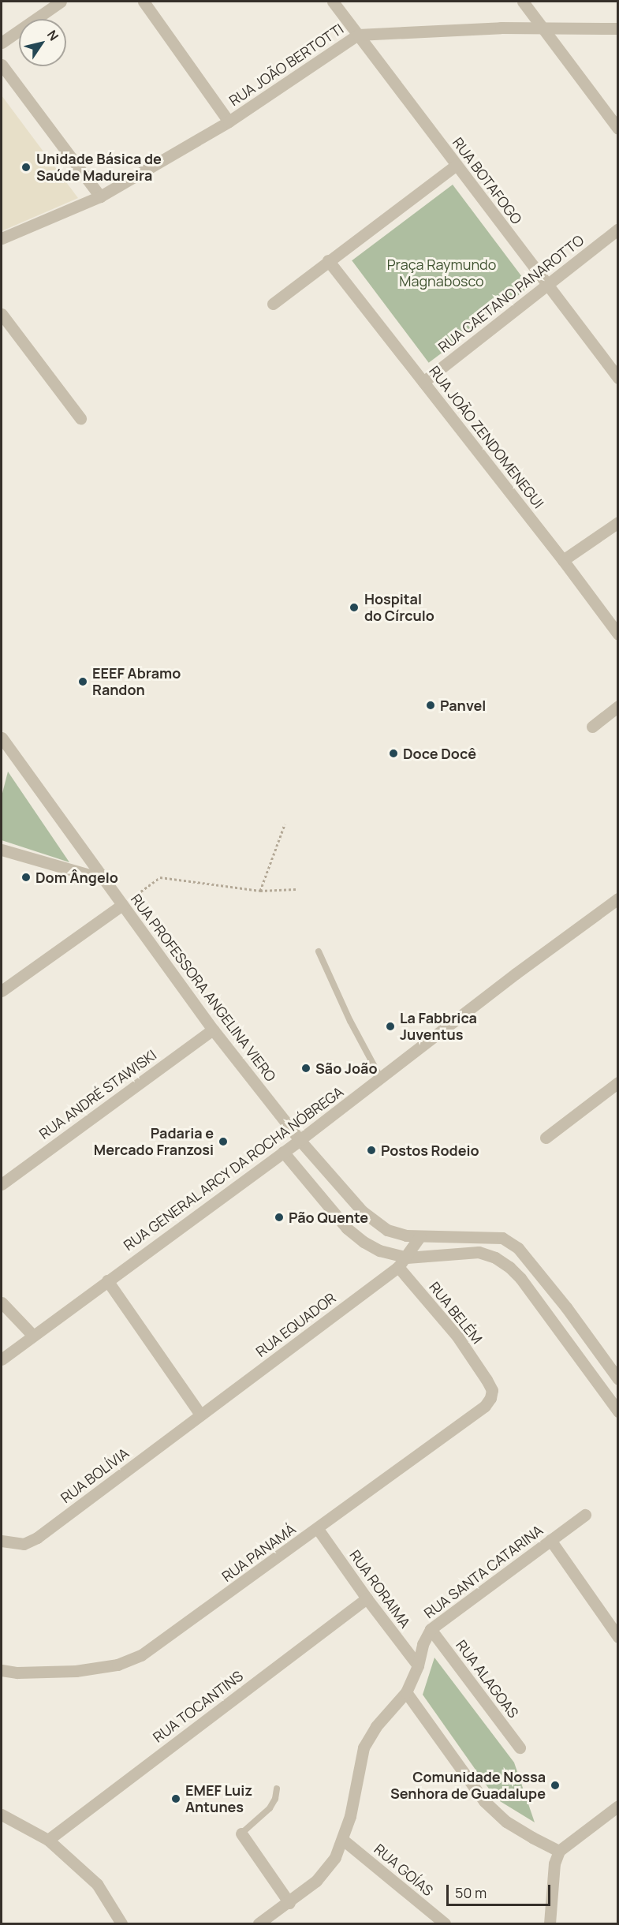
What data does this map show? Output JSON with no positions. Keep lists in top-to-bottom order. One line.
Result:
{"streets":{"street":["RUA JOÃO BERTOTTI","RUA BOTAFOGO","RUA CAETANO PANAROTTO","RUA JOÃO ZENDOMENEGUI","RUA PROFESSORA ANGELINA VIERO","RUA ANDRÉ STAWISKI","RUA GENERAL ARCY DA ROCHA NÓBREGA","RUA BELÉM","RUA EQUADOR","RUA BOLÍVIA","RUA PANAMÁ","RUA SANTA CATARINA","RUA RORAIMA","RUA ALAGOAS","RUA TOCANTINS","RUA GOÍAS"]},"crossings":[["RUA JOÃO BERTOTTI","RUA BOTAFOGO"],["RUA BOTAFOGO","RUA CAETANO PANAROTTO"],["RUA CAETANO PANAROTTO","RUA JOÃO ZENDOMENEGUI"],["RUA PROFESSORA ANGELINA VIERO","RUA ANDRÉ STAWISKI"],["RUA PROFESSORA ANGELINA VIERO","RUA GENERAL ARCY DA ROCHA NÓBREGA"],["RUA PROFESSORA ANGELINA VIERO","RUA EQUADOR"],["RUA BELÉM","RUA EQUADOR"],["RUA BELÉM","RUA PANAMÁ"],["RUA EQUADOR","RUA BOLÍVIA"],["RUA PANAMÁ","RUA RORAIMA"],["RUA SANTA CATARINA","RUA RORAIMA"],["RUA SANTA CATARINA","RUA ALAGOAS"],["RUA SANTA CATARINA","RUA GOÍAS"],["RUA RORAIMA","RUA TOCANTINS"]],"parks":["Praça Raymundo Magnabosco"],"places":["Unidade Básica de Saúde Madureira","Hospital do Círculo","EEEF Abramo Randon","Panvel","Doce Docê","Dom Ângelo","La Fabbrica Juventus","São João","Padaria e Mercado Franzosi","Postos Rodeio","Pão Quente","Comunidade Nossa Senhora de Guadalupe","EMEF Luiz Antunes"],"scale_bar":"50 m","north":"top right"}
